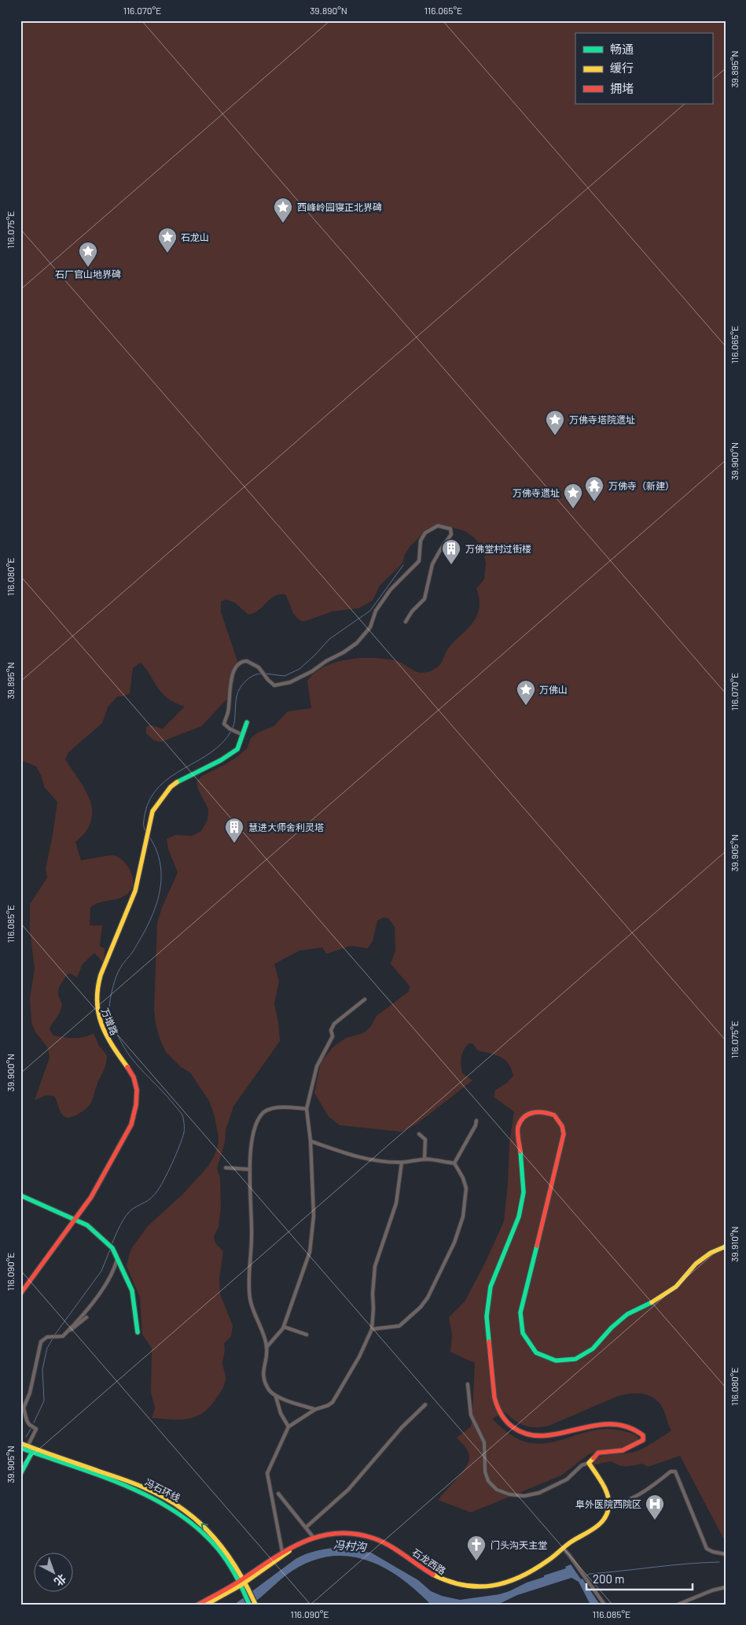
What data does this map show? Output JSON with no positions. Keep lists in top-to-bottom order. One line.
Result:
{"streets":{"street":["万增路","冯石环线","石龙西路"]},"crossings":[["冯石环线","石龙西路"]],"water":["冯村沟"],"places":{"place":["西峰岭园寝正北界碑","石龙山","石厂官山地界碑","万佛寺塔院遗址","万佛寺遗址","万佛山"],"temple":["万佛寺（新建）"],"building":["万佛堂村过街楼","慧进大师舍利灵塔"],"hospital":["阜外医院西院区"],"church":["门头沟天主堂"]},"legend":["畅通","缓行","拥堵"],"scale_bar":"200 m","north":"bottom right","coordinates":["116.070°E","39.890°N","116.065°E","39.895°N","116.075°E","39.900°N","116.080°E","39.905°N","116.085°E","39.910°N","116.090°E"]}
